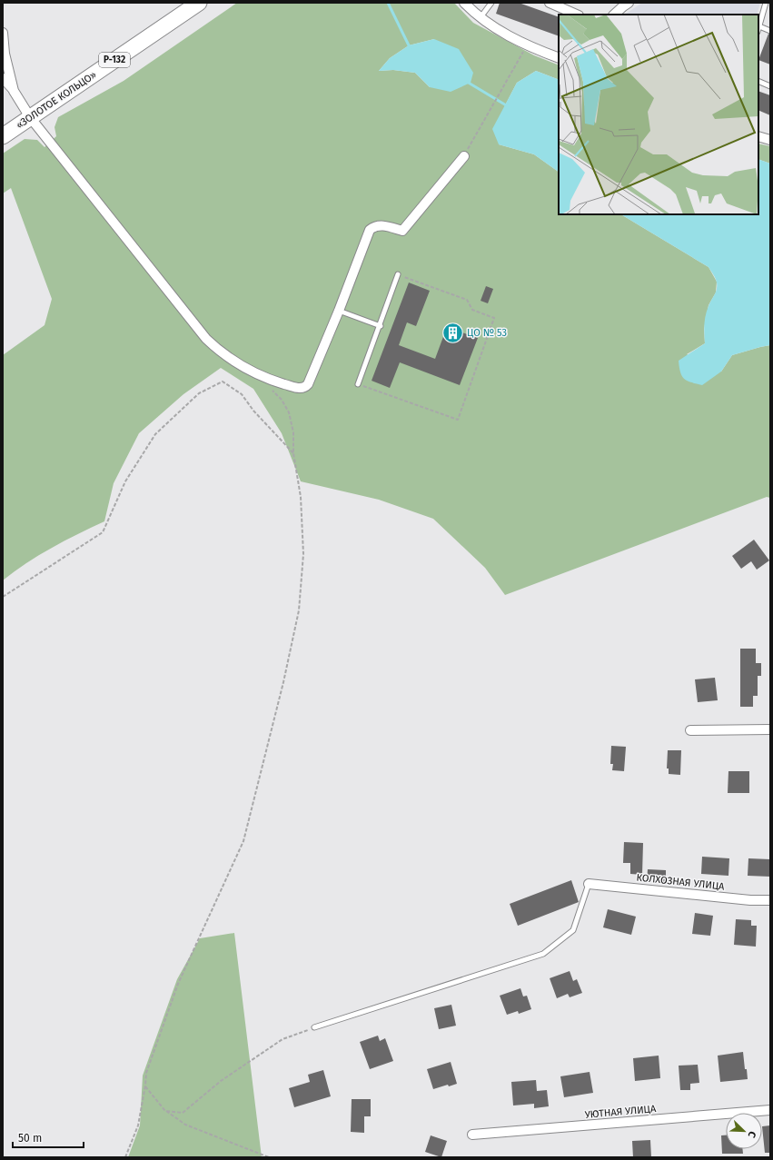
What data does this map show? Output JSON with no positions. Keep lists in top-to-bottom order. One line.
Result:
{"streets":{"highway":["Р-132","«ЗОЛОТОЕ КОЛЬЦО»"],"street":["КОЛХОЗНАЯ УЛИЦА","УЮТНАЯ УЛИЦА"]},"places":{"building":["ЦО № 53"]},"scale_bar":"50 m","north":"bottom right"}
